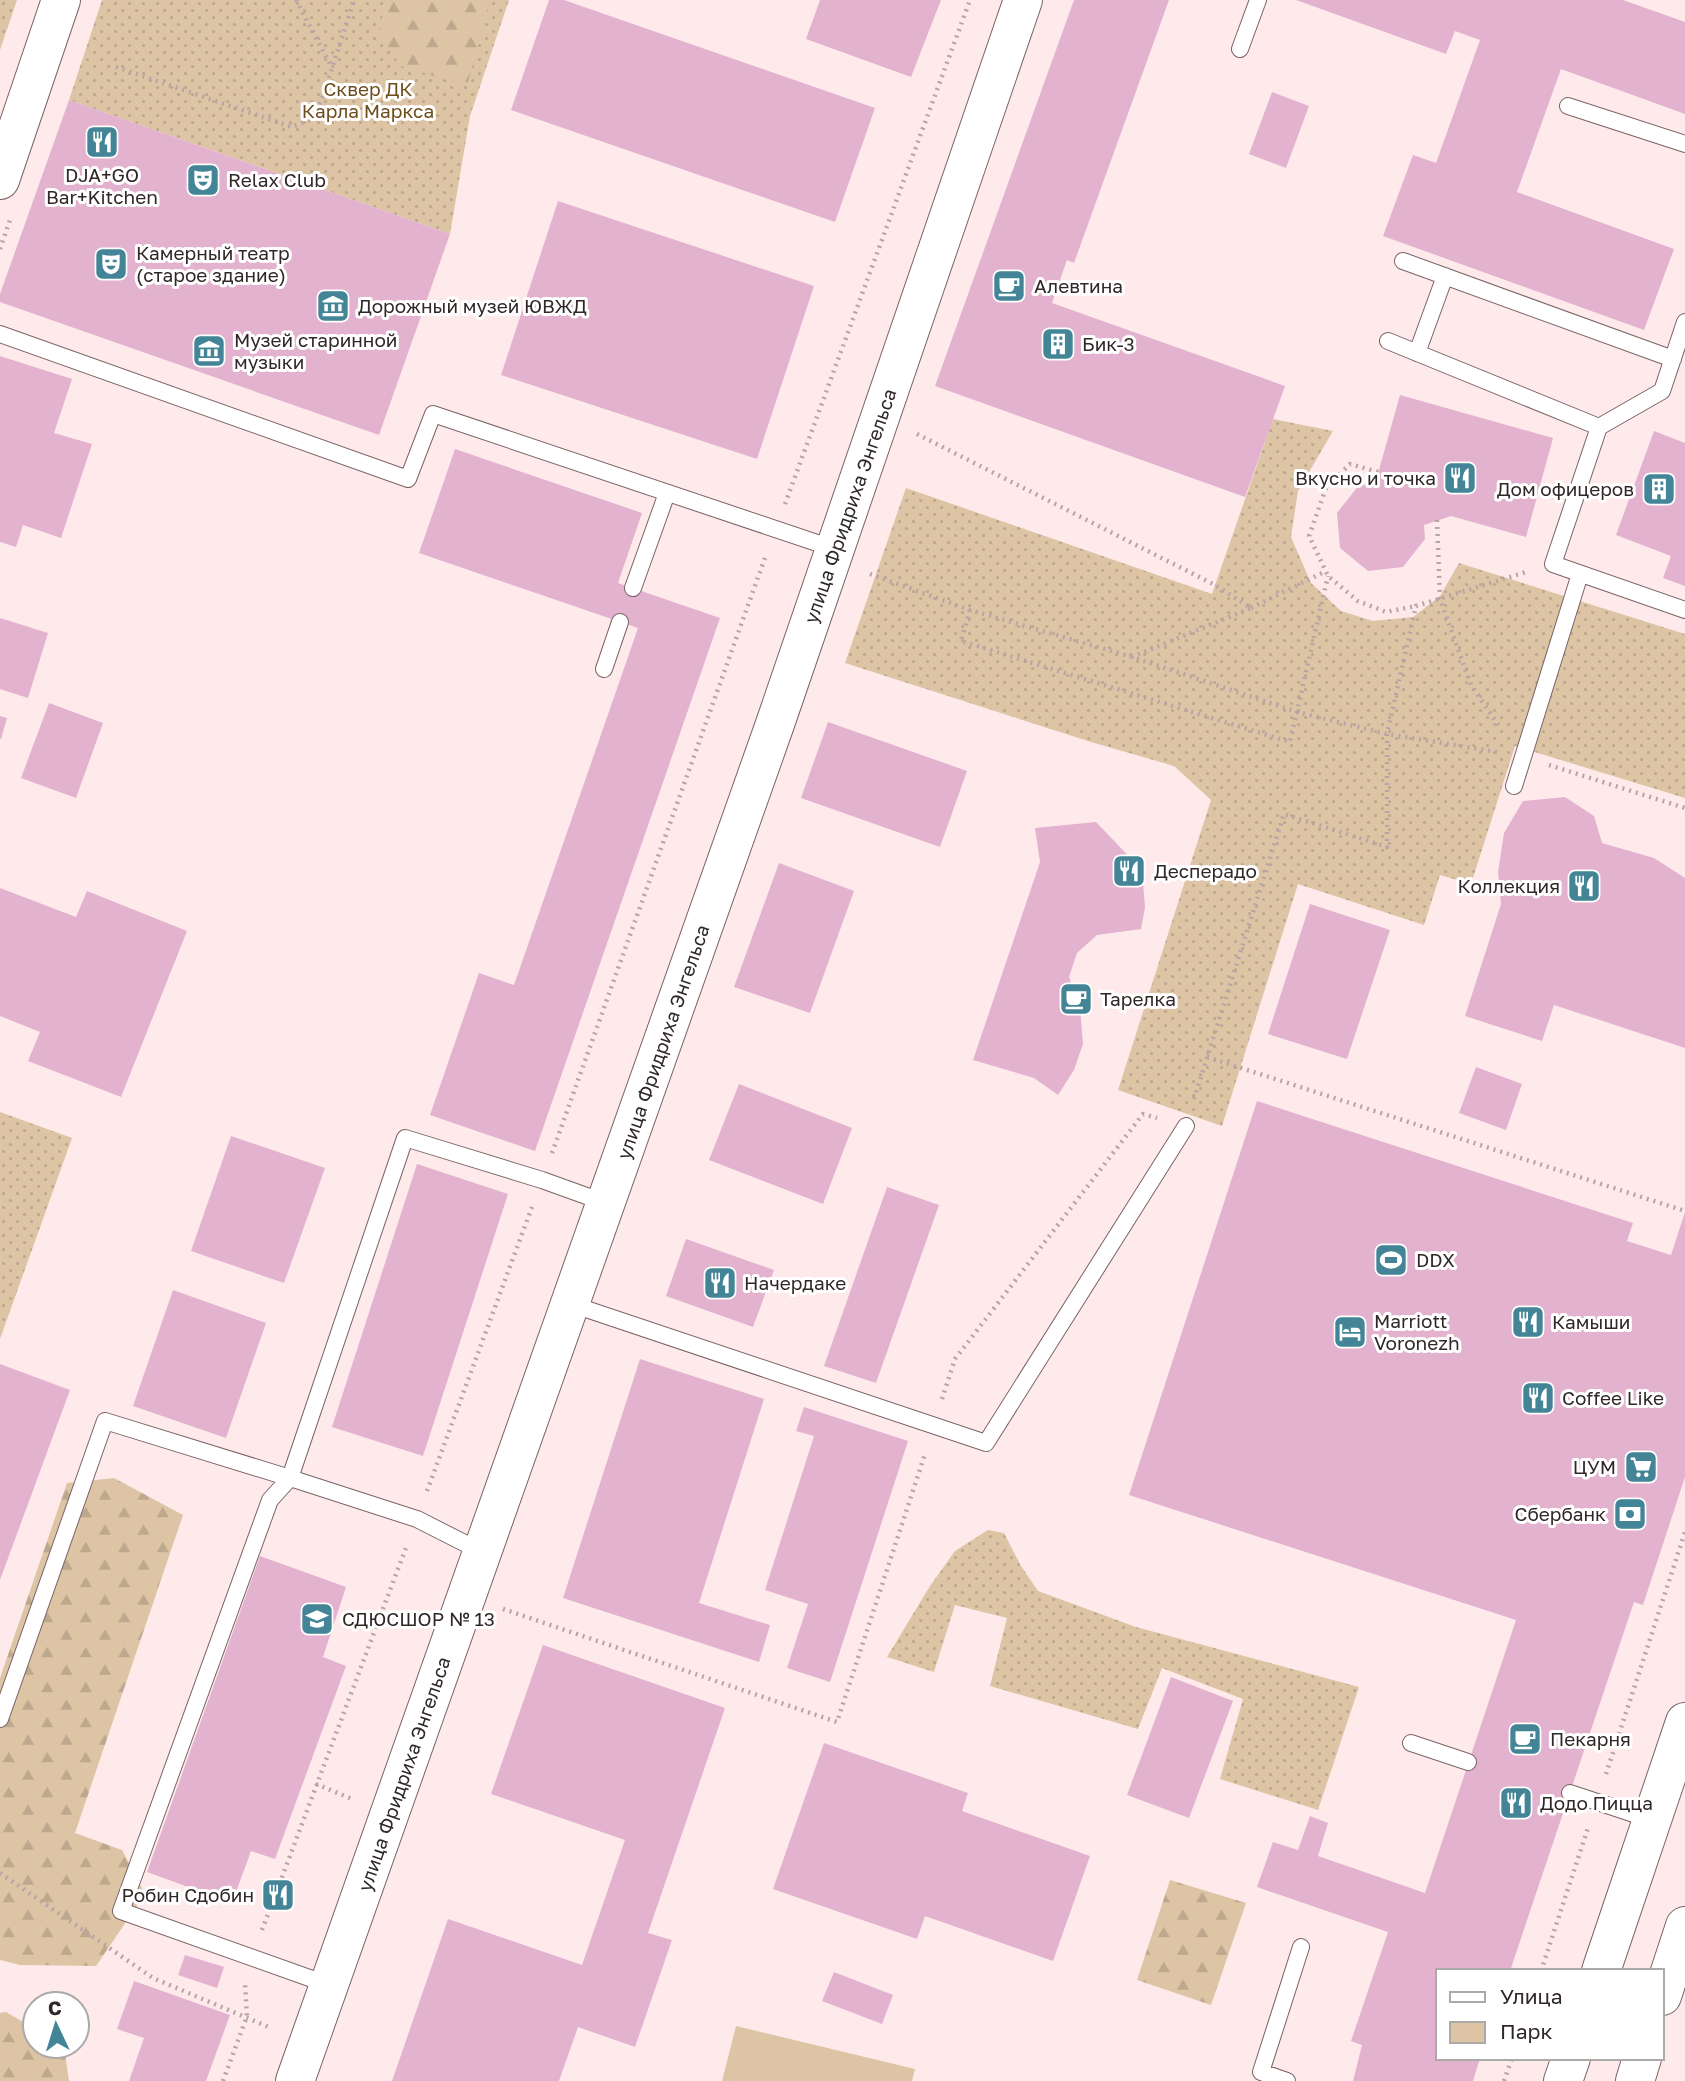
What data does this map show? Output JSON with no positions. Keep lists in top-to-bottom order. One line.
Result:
{"streets":{"street":["улица Фридриха Энгельса"]},"parks":["Сквер ДК Карла Маркса"],"places":{"restaurant":["DJA+GO Bar+Kitchen","Вкусно и точка","Десперадо","Коллекция","Начердаке","Камыши","Coffee Like","Додо Пицца","Робин Сдобин"],"theatre":["Relax Club","Камерный театр (старое здание)"],"cafe":["Алевтина","Тарелка","Пекарня"],"museum":["Дорожный музей ЮВЖД","Музей старинной музыки"],"building":["Бик-3","Дом офицеров"],"sports":["DDX"],"hotel":["Marriott Voronezh"],"supermarket":["ЦУМ"],"bank":["Сбербанк"],"school or university":["СДЮСШОР № 13"]},"legend":["Улица","Парк"],"north":"top"}
